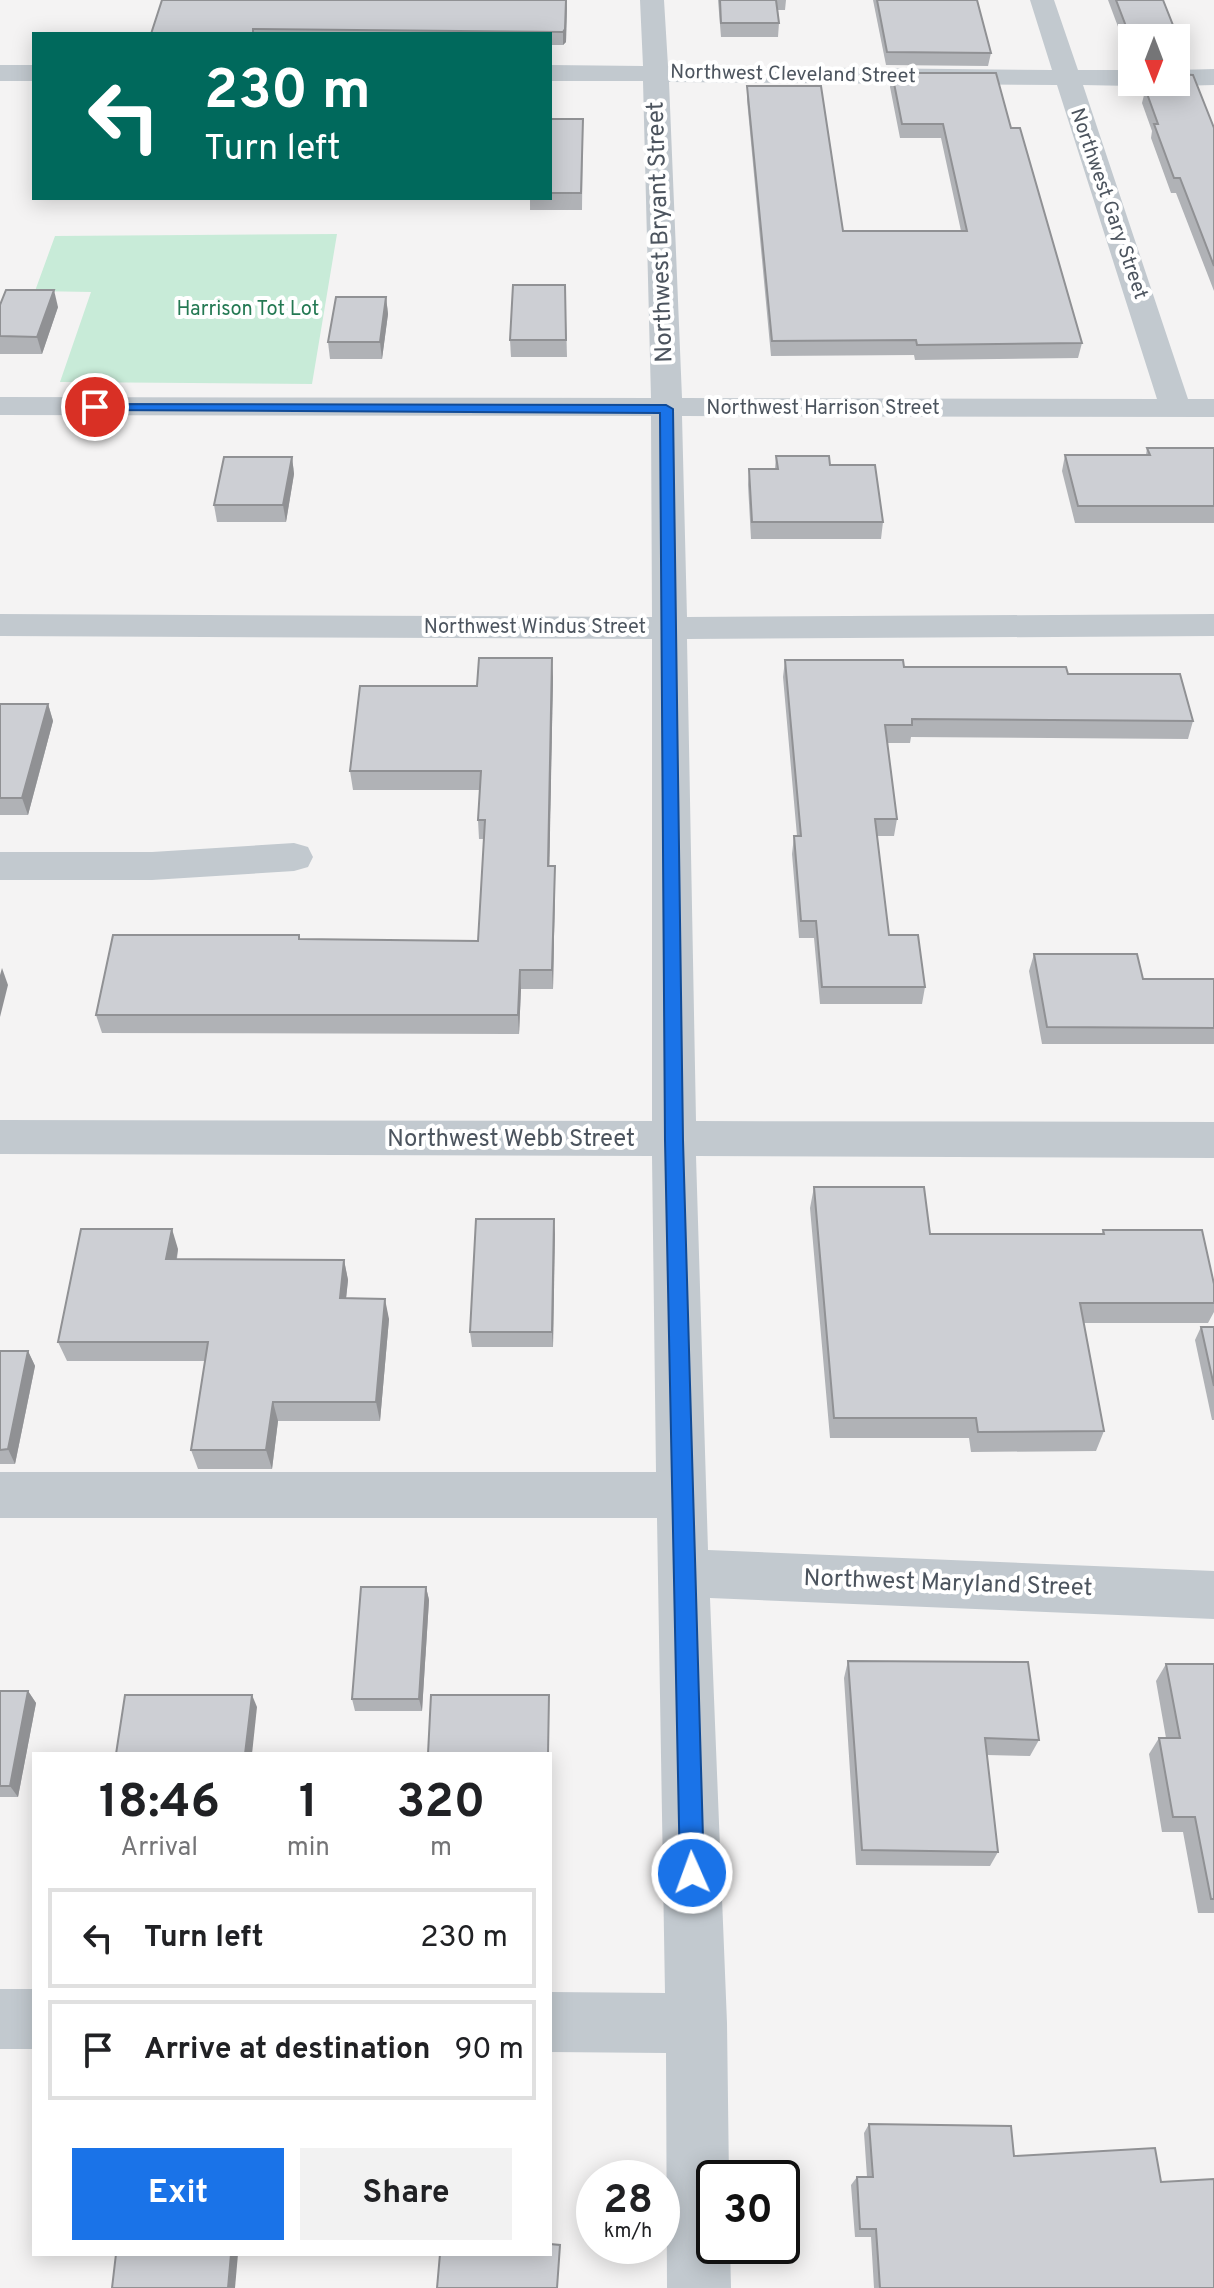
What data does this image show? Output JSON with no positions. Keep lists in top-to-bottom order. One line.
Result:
{"streets":{"street":["Northwest Cleveland Street","Northwest Gary Street","Northwest Bryant Street","Northwest Harrison Street","Northwest Windus Street","Northwest Webb Street","Northwest Maryland Street"]},"crossings":[["Northwest Cleveland Street","Northwest Gary Street"],["Northwest Cleveland Street","Northwest Bryant Street"],["Northwest Gary Street","Northwest Harrison Street"],["Northwest Bryant Street","Northwest Harrison Street"],["Northwest Bryant Street","Northwest Windus Street"],["Northwest Bryant Street","Northwest Webb Street"],["Northwest Bryant Street","Northwest Maryland Street"]],"parks":["Harrison Tot Lot"],"north":"bottom","page":{"turn":["230 m","Turn left"],"eta":["18:46","Arrival","1","min","320","m"],"list":[{"name":"Turn left","value":"230 m"},{"name":"Arrive at destination","value":"90 m"}],"buttons":["Exit","Share"],"speed":"28 km/h","limit":"30"}}
